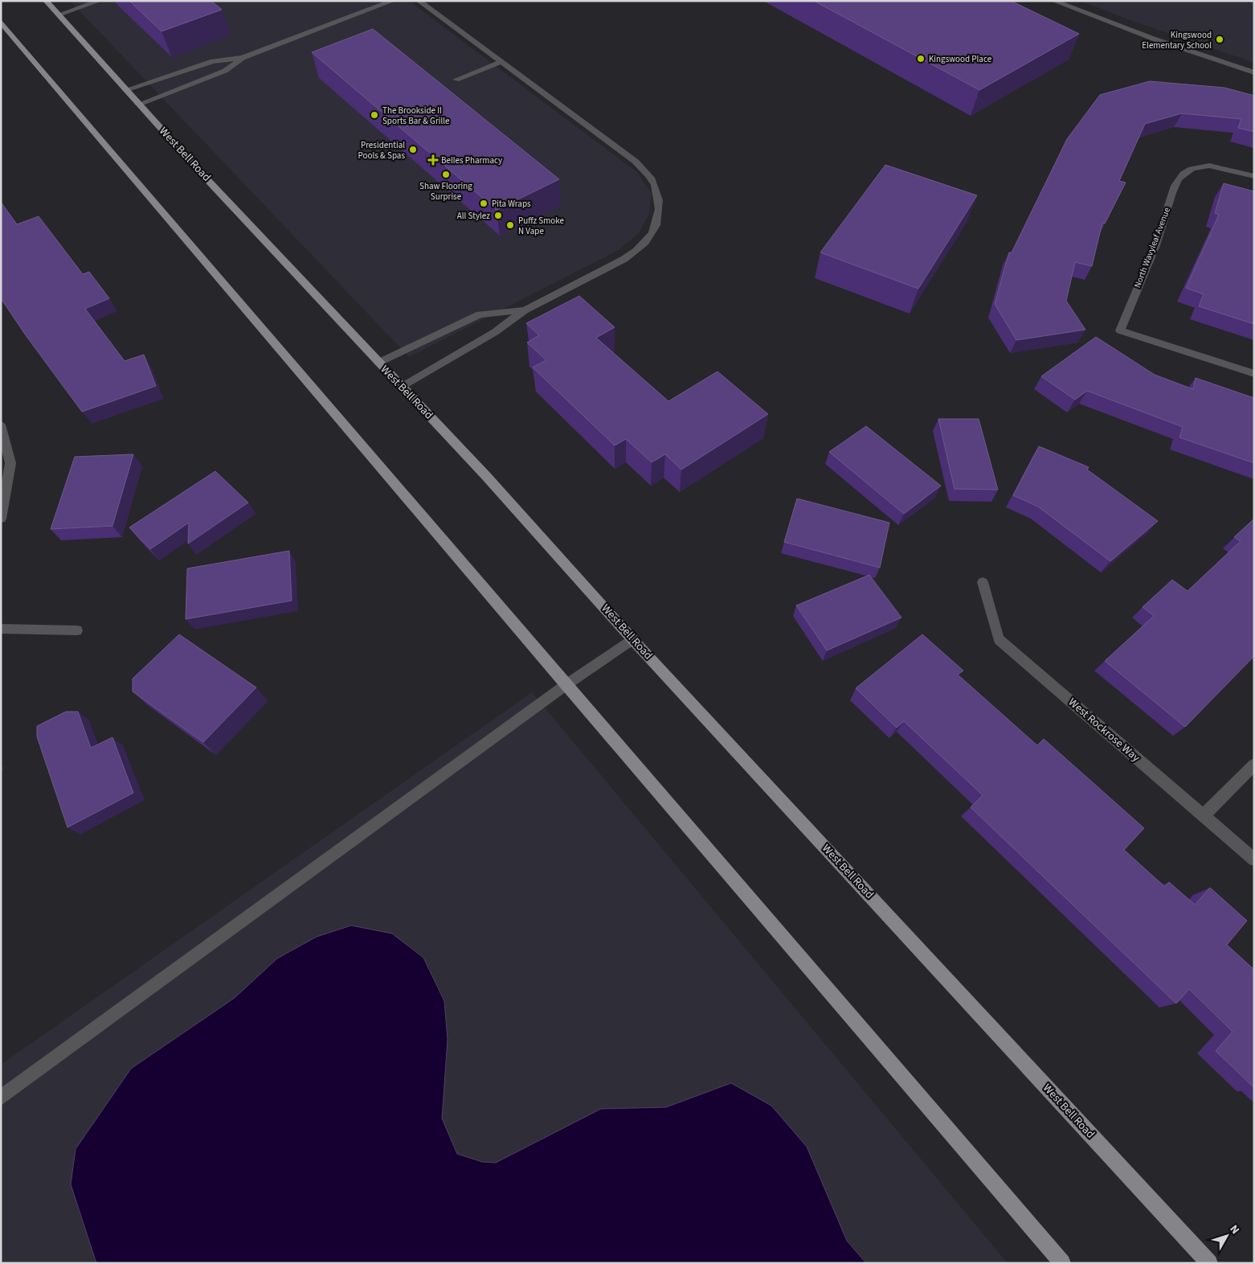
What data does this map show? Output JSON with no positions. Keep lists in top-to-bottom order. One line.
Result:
{"streets":{"main road":["West Bell Road"],"street":["North Wavyleaf Avenue","West Rockrose Way"]},"places":{"other":["Kingswood Elementary School","Kingswood Place","The Brookside II Sports Bar & Grille","Presidential Pools & Spas","Shaw Flooring Surprise","Pita Wraps","All Stylez","Puffz Smoke N Vape"],"health":["Belles Pharmacy"]},"north":"top right"}
